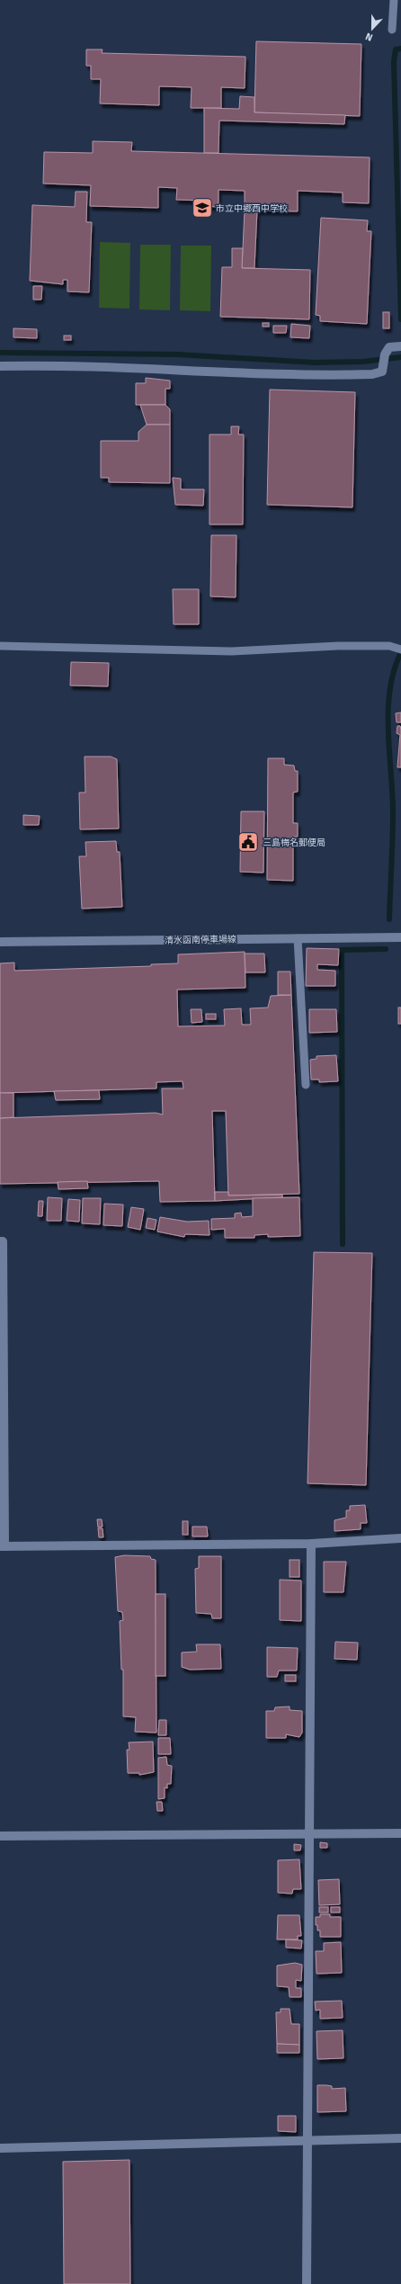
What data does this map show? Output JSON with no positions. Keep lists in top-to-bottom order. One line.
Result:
{"streets":{"street":["清水函南停車場線"]},"places":{"school or university":["市立中郷西中学校"],"public building":["三島梅名郵便局"]},"north":"bottom"}
